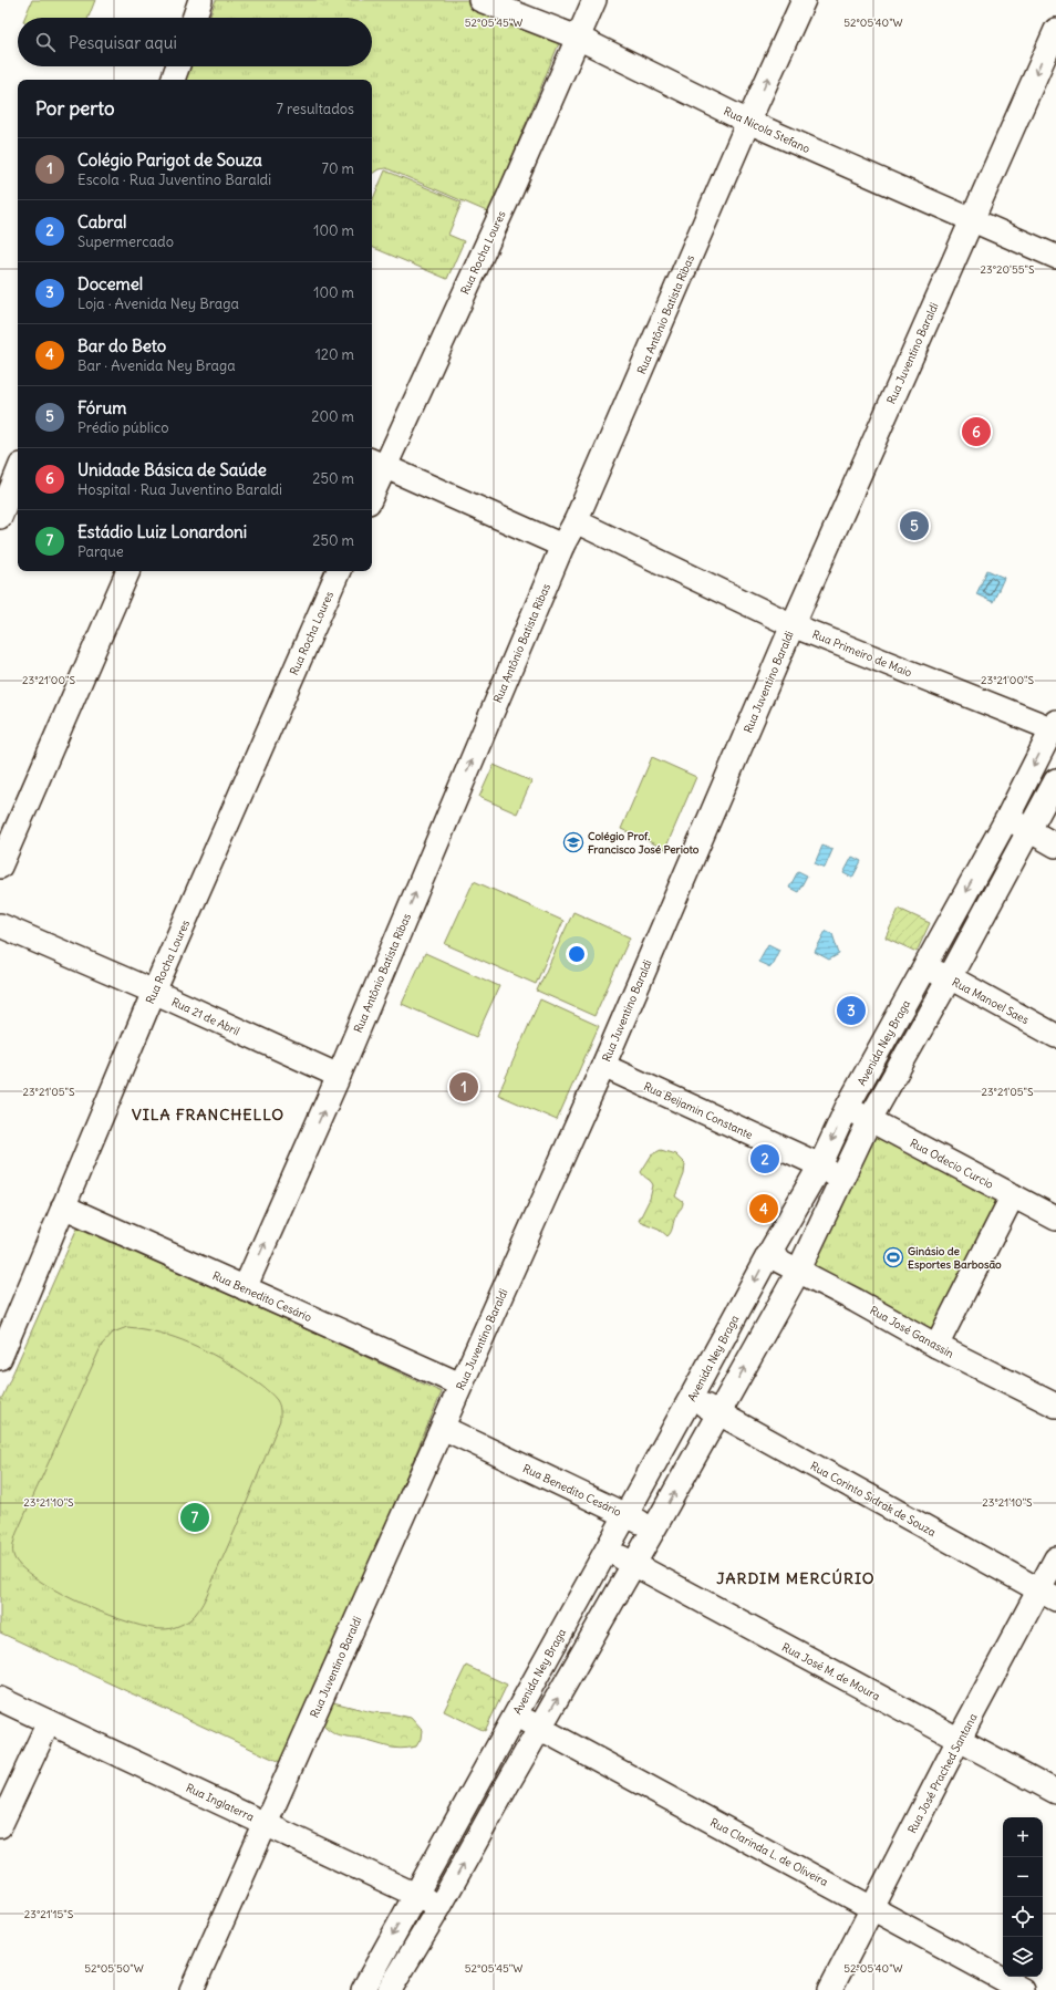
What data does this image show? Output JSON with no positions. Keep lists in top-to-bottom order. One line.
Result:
{"streets":{"street":["Rua Nicola Stefano","Rua Rocha Loures","Rua Antônio Batista Ribas","Rua Juventino Baraldi","Rua Primeiro de Maio","Rua Manoel Saes","Rua 21 de Abril","Avenida Ney Braga","Rua Beijamin Constante","Rua Odecio Curcio","Rua Benedito Cesário","Rua José Ganassin","Rua Corinto Sidrak de Souza","Rua José M. de Moura","Rua José Prached Santana","Rua Inglaterra","Rua Clarinda L. de Oliveira"]},"crossings":[["Rua Nicola Stefano","Rua Rocha Loures"],["Rua Nicola Stefano","Rua Antônio Batista Ribas"],["Rua Nicola Stefano","Rua Juventino Baraldi"],["Rua Rocha Loures","Rua 21 de Abril"],["Rua Rocha Loures","Rua Benedito Cesário"],["Rua Antônio Batista Ribas","Rua Primeiro de Maio"],["Rua Antônio Batista Ribas","Rua 21 de Abril"],["Rua Antônio Batista Ribas","Rua Benedito Cesário"],["Rua Juventino Baraldi","Rua Primeiro de Maio"],["Rua Juventino Baraldi","Rua Beijamin Constante"],["Rua Juventino Baraldi","Rua Benedito Cesário"],["Rua Juventino Baraldi","Rua Inglaterra"],["Rua Primeiro de Maio","Avenida Ney Braga"],["Rua Manoel Saes","Avenida Ney Braga"],["Avenida Ney Braga","Rua Beijamin Constante"],["Avenida Ney Braga","Rua Odecio Curcio"],["Avenida Ney Braga","Rua Benedito Cesário"],["Avenida Ney Braga","Rua José Ganassin"],["Avenida Ney Braga","Rua Corinto Sidrak de Souza"],["Avenida Ney Braga","Rua José M. de Moura"],["Avenida Ney Braga","Rua Inglaterra"],["Avenida Ney Braga","Rua Clarinda L. de Oliveira"],["Rua Corinto Sidrak de Souza","Rua José Prached Santana"],["Rua José M. de Moura","Rua José Prached Santana"],["Rua José Prached Santana","Rua Clarinda L. de Oliveira"]],"one_way":["Rua Antônio Batista Ribas"],"districts":["VILA FRANCHELLO","JARDIM MERCÚRIO"],"places":{"school or university":["Colégio Prof. Francisco José Perioto"],"sports":["Ginásio de Esportes Barbosão"]},"page":{"search":"Pesquisar aqui","heading":["Por perto","7 resultados"],"list":[{"mark":"1","name":"Colégio Parigot de Souza","note":"Escola · Rua Juventino Baraldi","value":"70 m"},{"mark":"2","name":"Cabral","note":"Supermercado","value":"100 m"},{"mark":"3","name":"Docemel","note":"Loja · Avenida Ney Braga","value":"100 m"},{"mark":"4","name":"Bar do Beto","note":"Bar · Avenida Ney Braga","value":"120 m"},{"mark":"5","name":"Fórum","note":"Prédio público","value":"200 m"},{"mark":"6","name":"Unidade Básica de Saúde","note":"Hospital · Rua Juventino Baraldi","value":"250 m"},{"mark":"7","name":"Estádio Luiz Lonardoni","note":"Parque","value":"250 m"}],"pins":["6","5","3","1","2","4","7"],"map_buttons":["+","−"]},"coordinates":["52°05'45\"W","52°05'40\"W","23°20'55\"S","23°21'00\"S","23°21'05\"S","23°21'10\"S","23°21'15\"S","52°05'50\"W"]}
